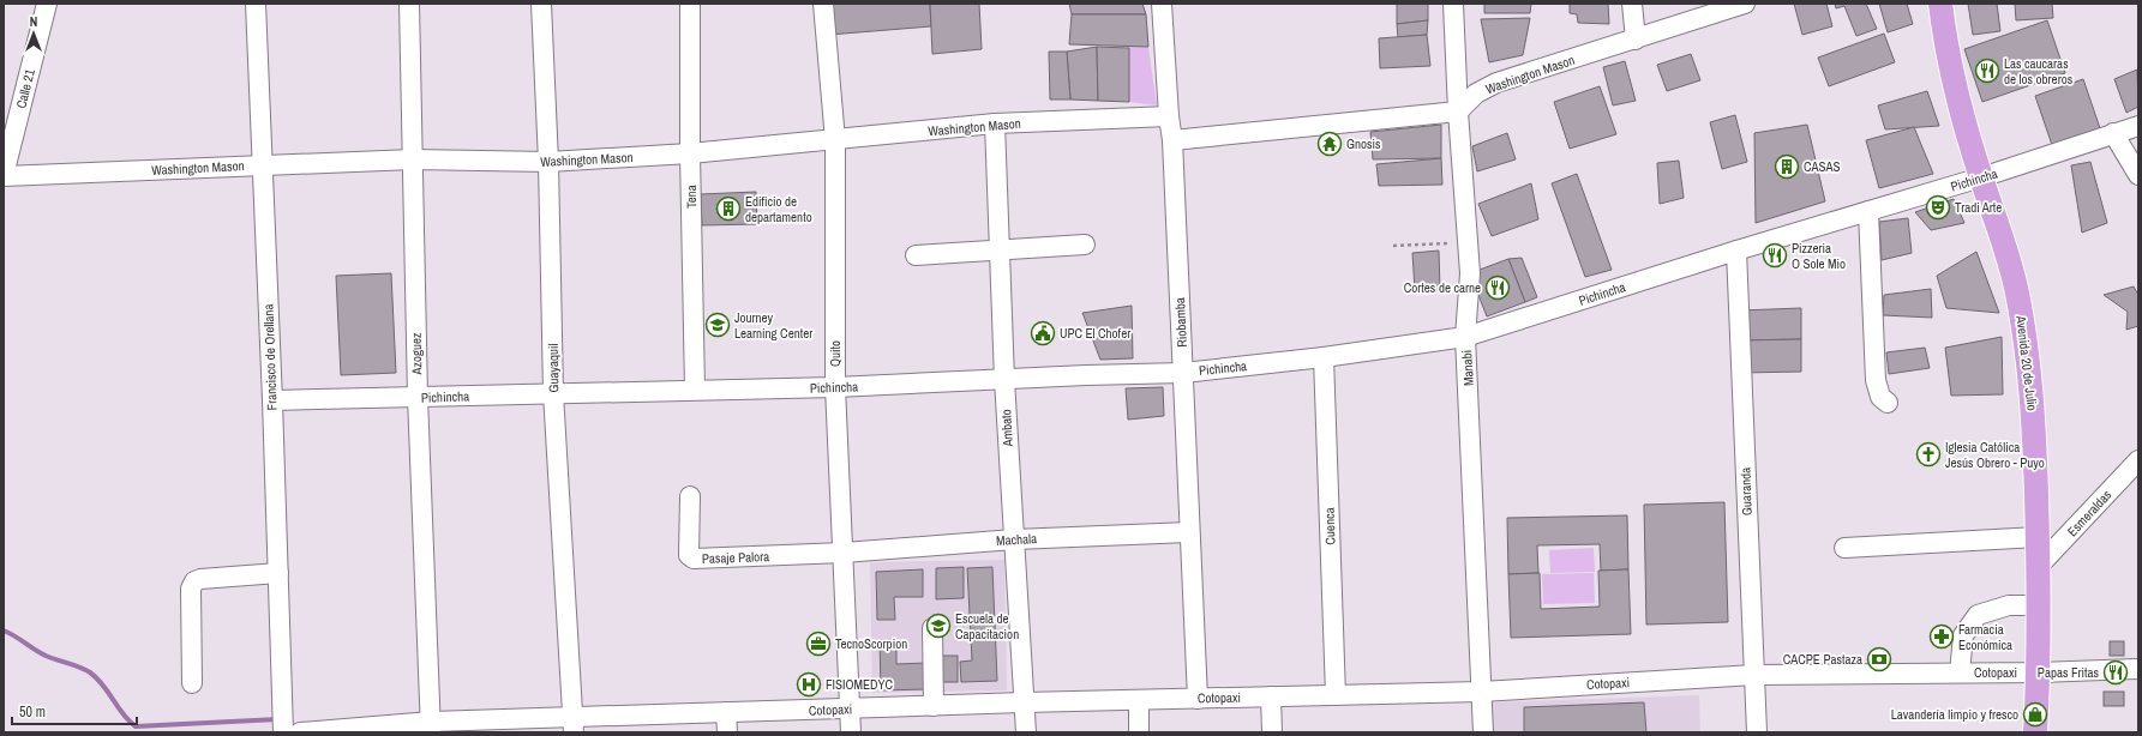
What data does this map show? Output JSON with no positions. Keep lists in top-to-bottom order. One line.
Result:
{"streets":{"main road":["Avenida 20 de Julio"],"street":["Washington Mason","Calle 21","Pichincha","Tena","Riobamba","Azoguez","Quito","Francisco de Orellana","Guayaquil","Manabi","Ambato","Guaranda","Esmeraldas","Cuenca","Machala","Pasaje Palora","Cotopaxi"]},"crossings":[["Washington Mason","Calle 21"],["Washington Mason","Tena"],["Washington Mason","Riobamba"],["Washington Mason","Azoguez"],["Washington Mason","Quito"],["Washington Mason","Francisco de Orellana"],["Washington Mason","Guayaquil"],["Washington Mason","Manabi"],["Washington Mason","Ambato"],["Pichincha","Tena"],["Pichincha","Riobamba"],["Pichincha","Azoguez"],["Pichincha","Quito"],["Pichincha","Francisco de Orellana"],["Pichincha","Avenida 20 de Julio"],["Pichincha","Guayaquil"],["Pichincha","Manabi"],["Pichincha","Ambato"],["Pichincha","Guaranda"],["Pichincha","Cuenca"],["Riobamba","Machala"],["Riobamba","Cotopaxi"],["Azoguez","Cotopaxi"],["Quito","Machala"],["Quito","Pasaje Palora"],["Quito","Cotopaxi"],["Francisco de Orellana","Cotopaxi"],["Avenida 20 de Julio","Esmeraldas"],["Avenida 20 de Julio","Cotopaxi"],["Guayaquil","Cotopaxi"],["Manabi","Cotopaxi"],["Ambato","Machala"],["Ambato","Cotopaxi"],["Guaranda","Cotopaxi"],["Cuenca","Cotopaxi"],["Machala","Pasaje Palora"]],"places":{"restaurant":["Las caucaras de los obreros","Pizzeria O Sole Mio","Cortes de carne","Papas Fritas"],"temple":["Gnosis"],"building":["CASAS","Edificio de departamento"],"theatre":["Tradi Arte"],"school or university":["Journey Learning Center","Escuela de Capacitacion"],"public building":["UPC El Chofer"],"church":["Iglesia Católica Jesús Obrero - Puyo"],"pharmacy":["Farmacia Económica"],"office":["TecnoScorpion"],"bank":["CACPE Pastaza"],"hospital":["FISIOMEDYC"],"shop":["Lavandería limpio y fresco"]},"scale_bar":"50 m","north":"top"}
